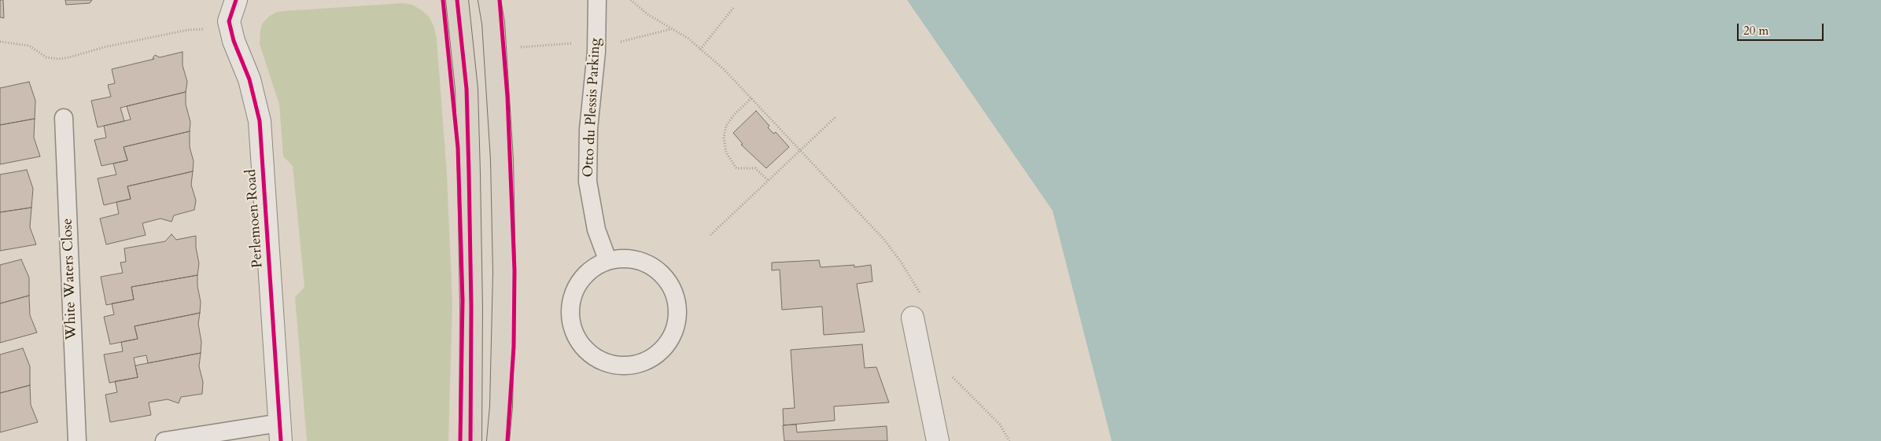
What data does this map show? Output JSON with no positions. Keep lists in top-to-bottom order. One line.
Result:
{"streets":{"street":["Perlemoen Road"],"lane":["Otto du Plessis Parking","White Waters Close"]},"scale_bar":"20 m"}
